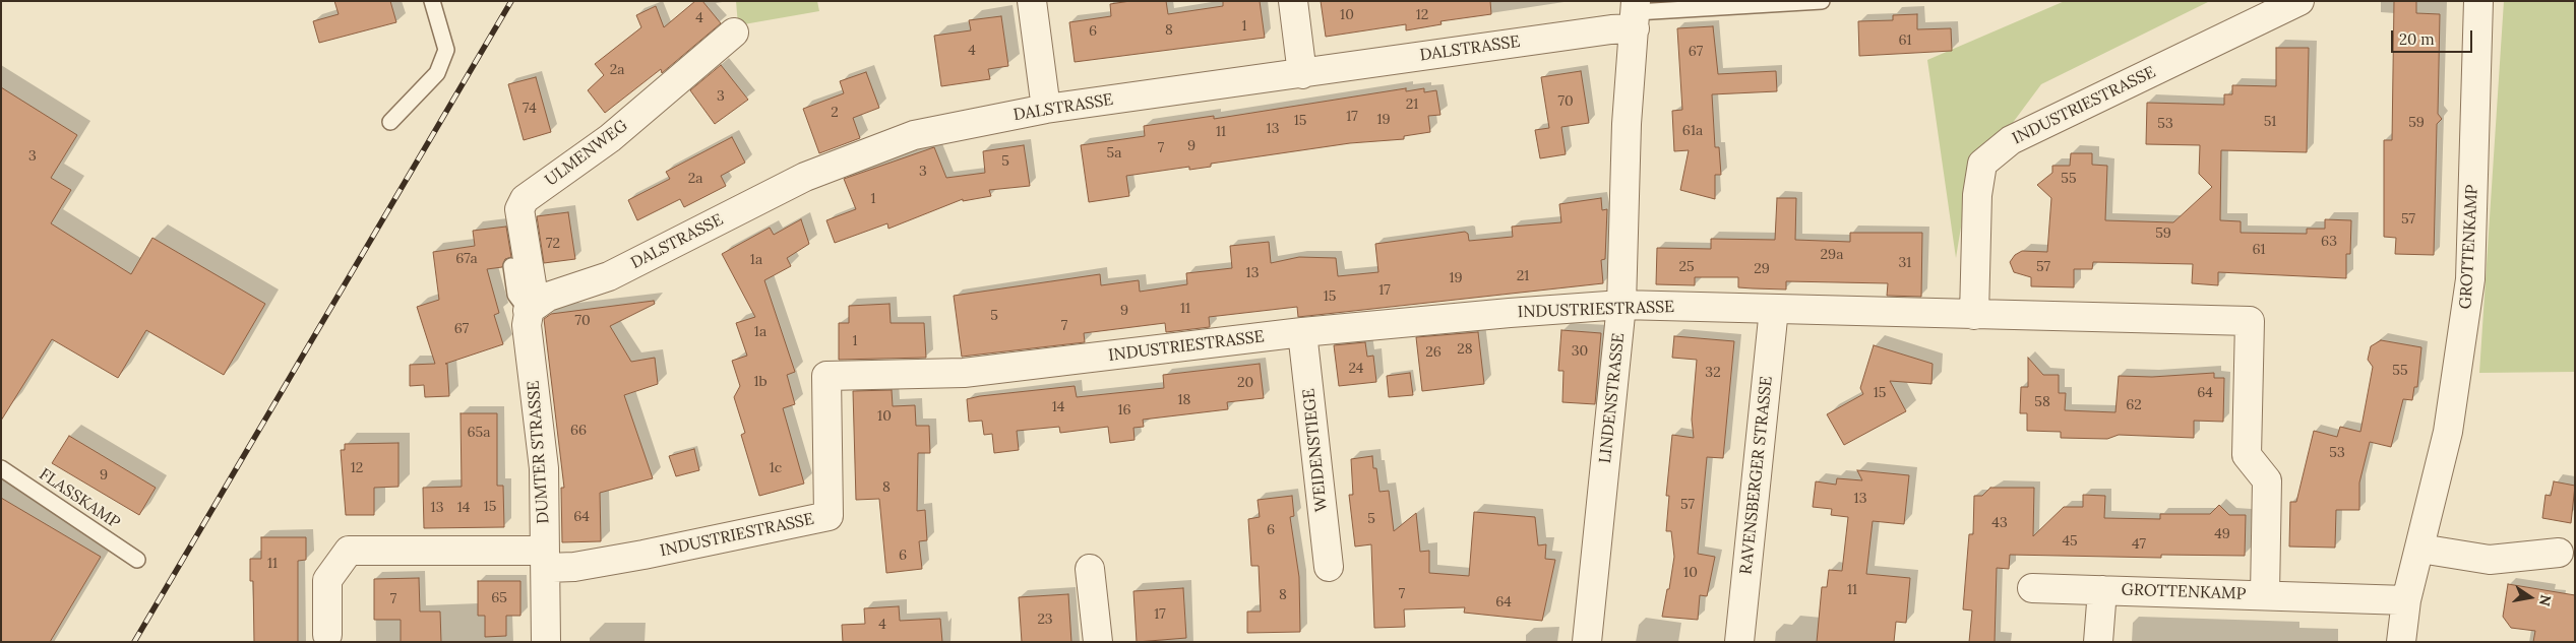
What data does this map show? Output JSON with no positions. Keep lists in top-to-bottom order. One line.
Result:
{"streets":{"street":["DALSTRASSE","INDUSTRIESTRASSE","ULMENWEG","GROTTENKAMP","LINDENSTRASSE","WEIDENSTIEGE","DUMTER STRASSE","RAVENSBERGER STRASSE"],"lane":["FLASSKAMP"]},"crossings":[["DALSTRASSE","ULMENWEG"],["DALSTRASSE","LINDENSTRASSE"],["DALSTRASSE","DUMTER STRASSE"],["INDUSTRIESTRASSE","GROTTENKAMP"],["INDUSTRIESTRASSE","LINDENSTRASSE"],["INDUSTRIESTRASSE","WEIDENSTIEGE"],["INDUSTRIESTRASSE","DUMTER STRASSE"],["INDUSTRIESTRASSE","RAVENSBERGER STRASSE"],["ULMENWEG","DUMTER STRASSE"]],"house_numbers":["10","12","4","1","8","6","61","4","67","2a","3","70","21","74","2","17","19","15","51","59","53","13","61a","11","9","7","5a","3","5","3","2a","55","1","57","59","63","72","61","29a","67a","1a","31","25","57","29","13","21","19","17","15","11","9","5","70","7","67","1a","1","28","30","26","24","55","32","1b","20","15","64","18","58","62","14","16","10","66","65a","53","12","1c","9","8","13","57","15","13","14","64","5","43","6","49","45","47","6","11","10","11","7","8","65","7","64","17","23","4"],"scale_bar":"20 m","north":"right"}
